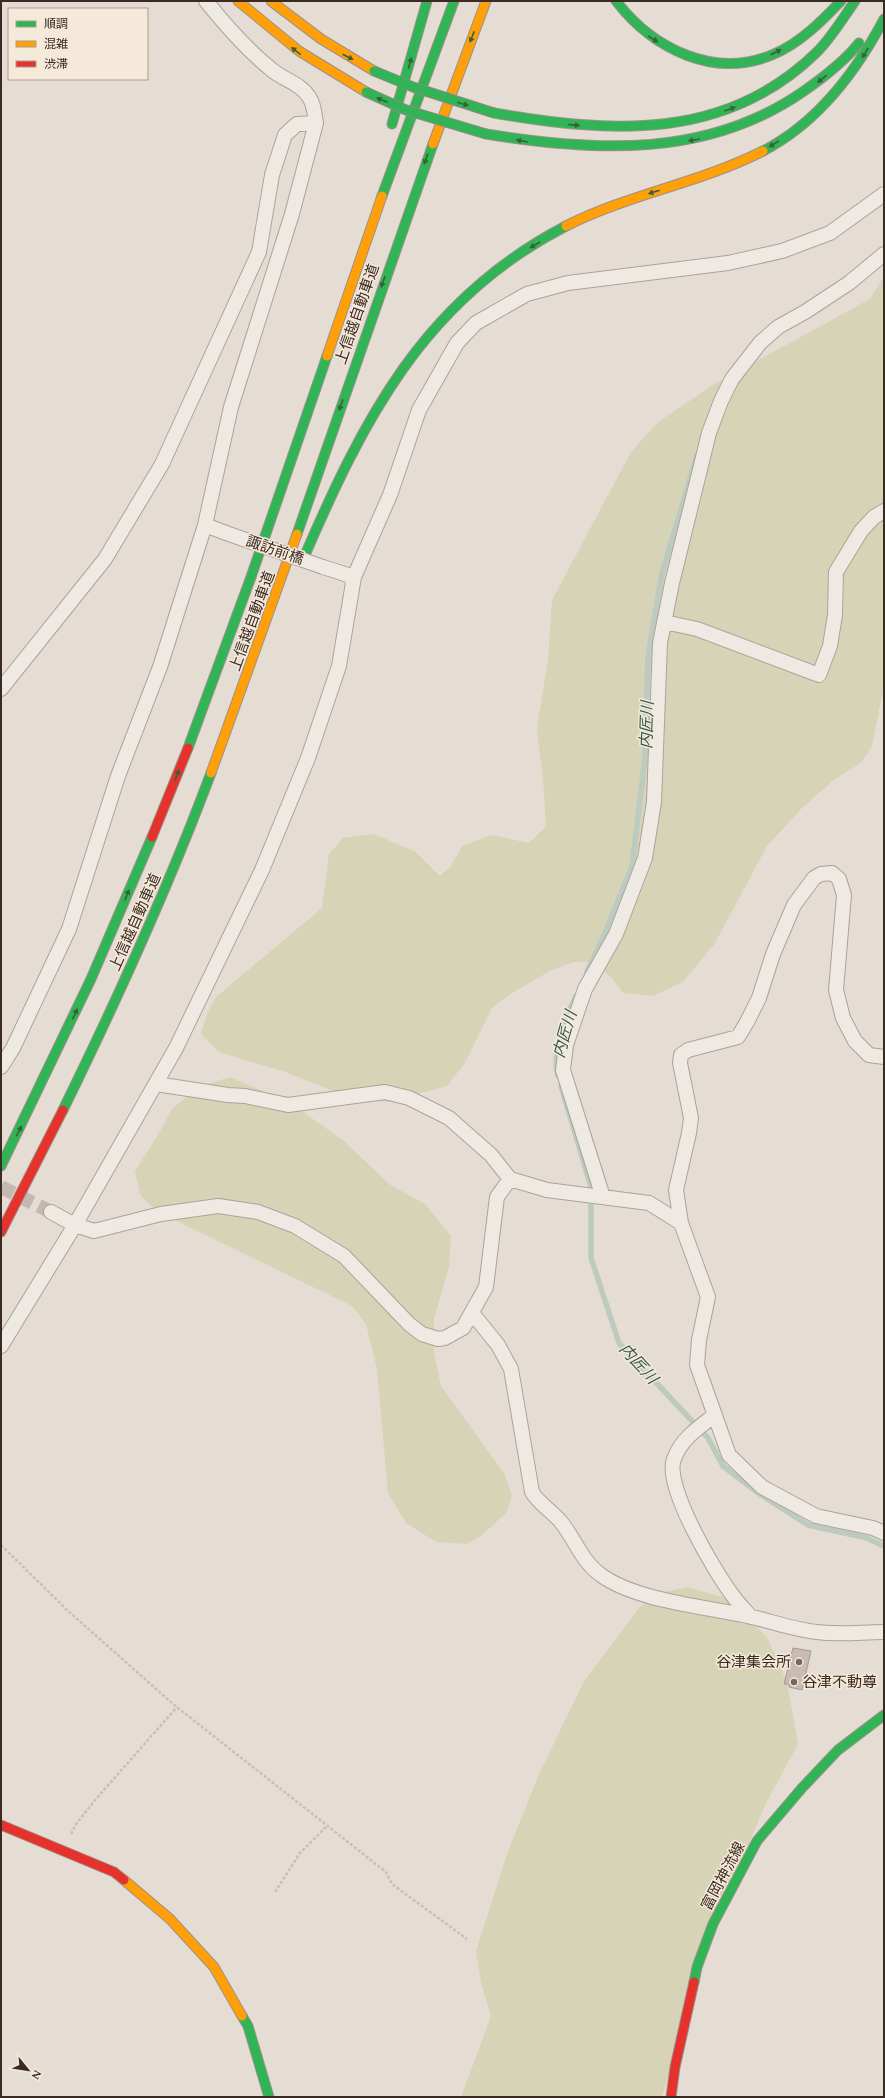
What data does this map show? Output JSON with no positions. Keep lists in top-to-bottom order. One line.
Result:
{"streets":{"main road":["上信越自動車道","富岡神流線"],"street":["諏訪前橋"]},"water":["内匠川"],"places":["谷津集会所","谷津不動尊"],"legend":["順調","混雑","渋滞"],"north":"bottom right"}
